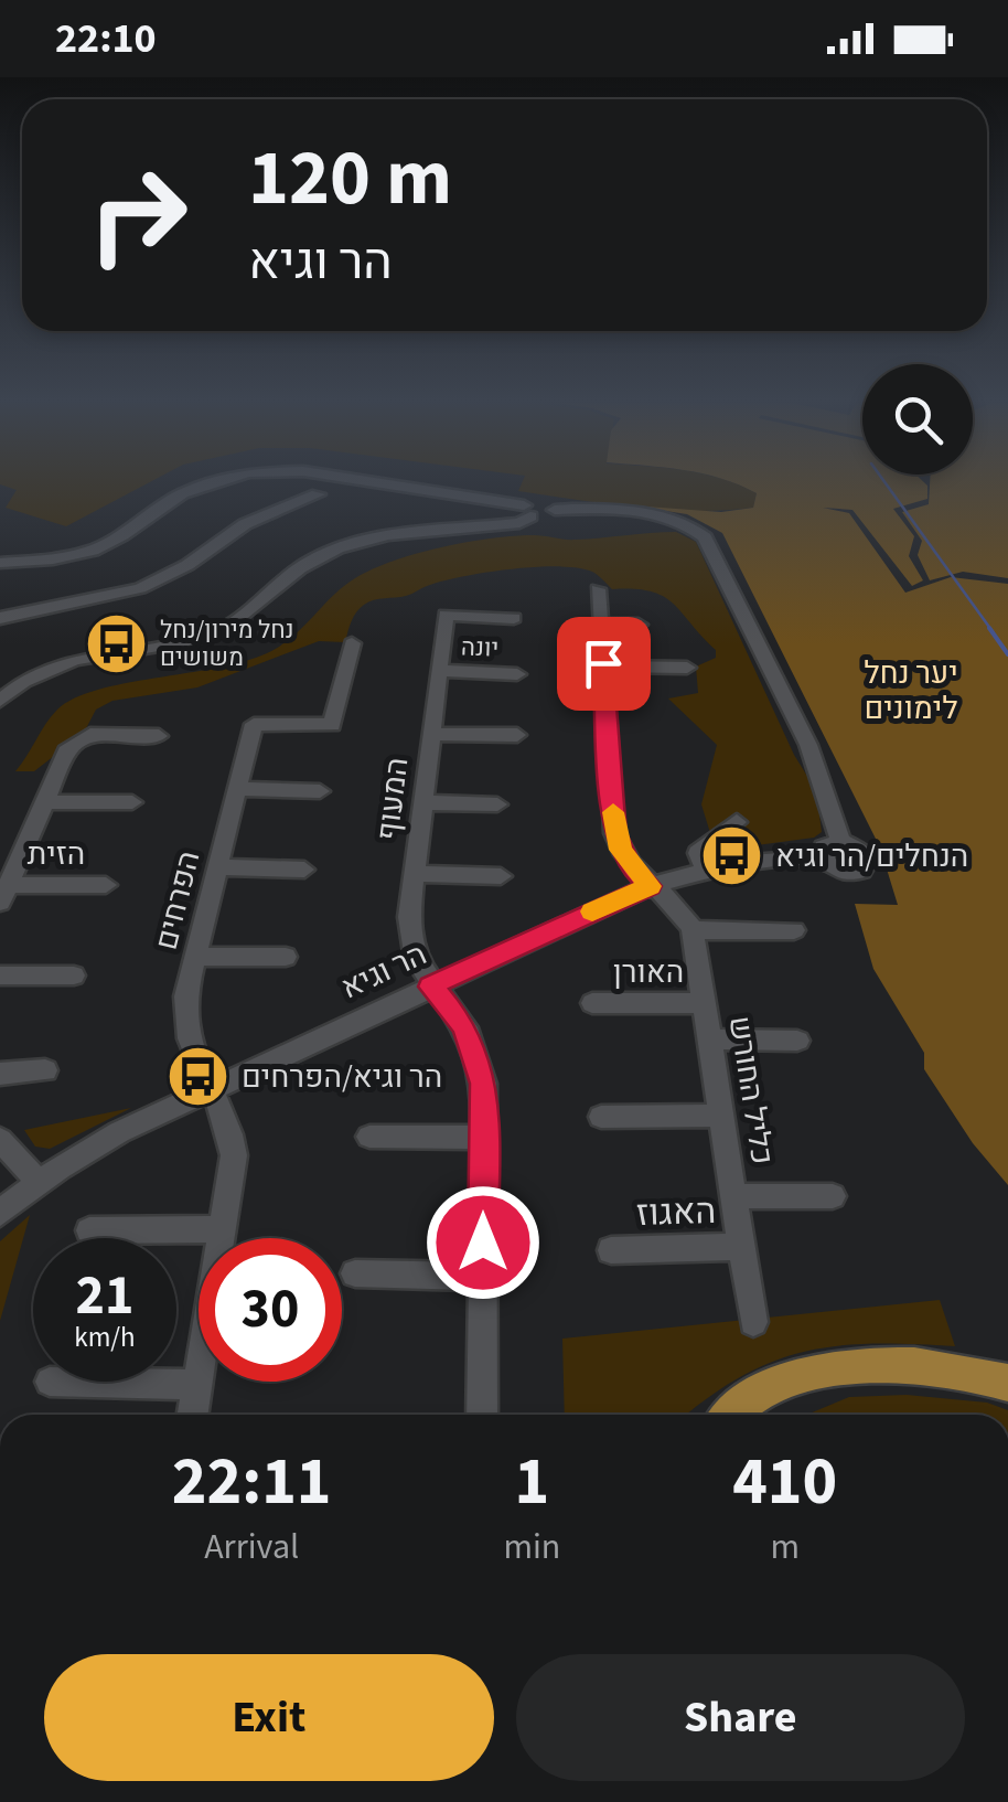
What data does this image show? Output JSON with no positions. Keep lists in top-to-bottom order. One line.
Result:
{"streets":{"street":["יונה","המעוף","הזית","הפרחים","הר וגיא","האורן","כליל החורש","האגוז"]},"crossings":[["יונה","המעוף"],["המעוף","הר וגיא"],["הפרחים","הר וגיא"],["האורן","כליל החורש"],["כליל החורש","האגוז"]],"parks":["יער נחל לימונים"],"places":{"bus stop":["נחל מירון/נחל משושים","הנחלים/הר וגיא","הר וגיא/הפרחים"]},"page":{"status":"22:10","turn":["120 m","הר וגיא"],"speed":"21 km/h","limit":"30","eta":["22:11","Arrival","1","min","410","m"],"buttons":["Exit","Share"]}}
